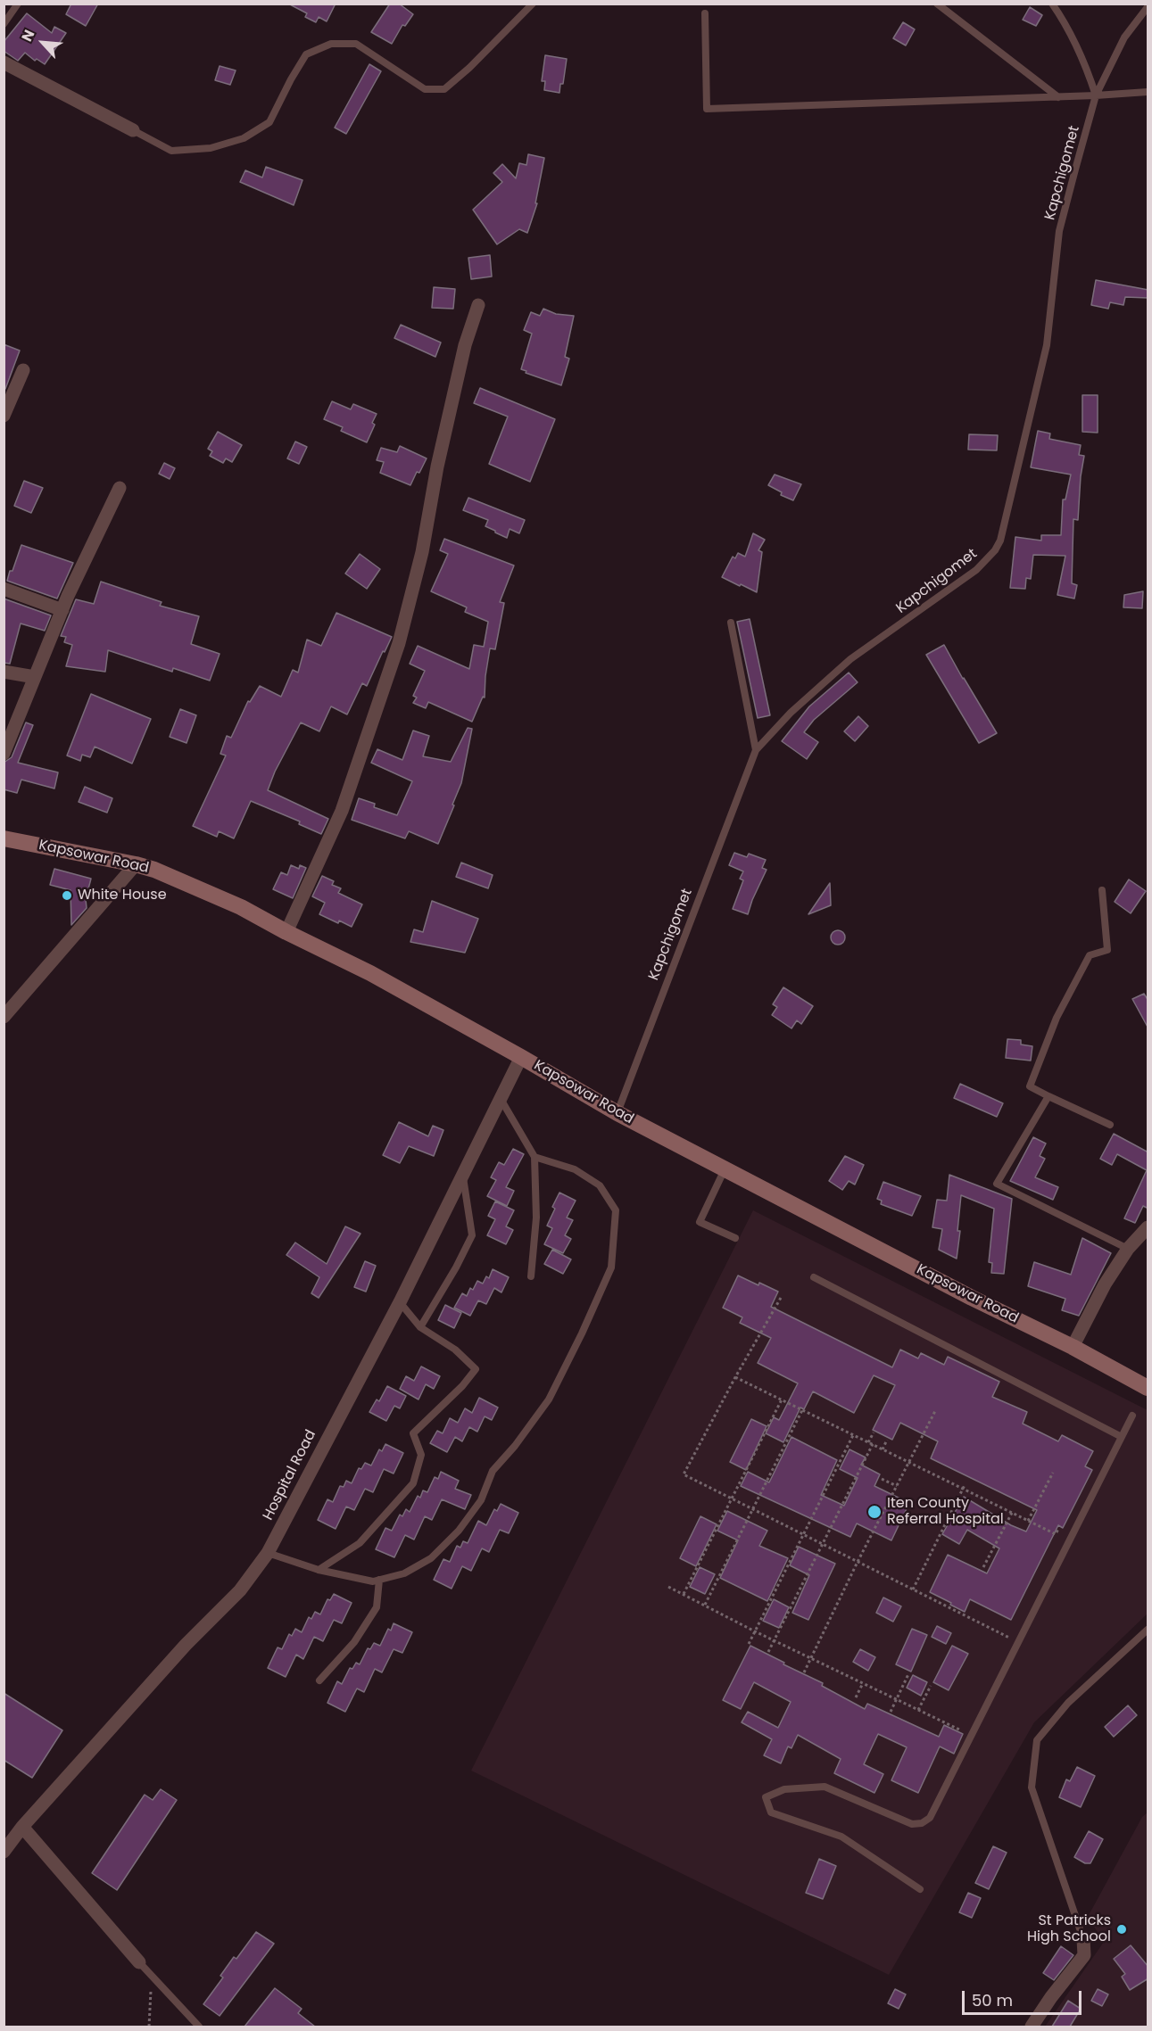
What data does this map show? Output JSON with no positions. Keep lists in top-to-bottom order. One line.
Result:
{"streets":{"main road":["Kapsowar Road"],"street":["Hospital Road"],"lane":["Kapchigomet"]},"crossings":[["Kapchigomet","Kapsowar Road"],["Kapsowar Road","Hospital Road"]],"places":["White House","Iten County Referral Hospital","St Patricks High School"],"scale_bar":"50 m","north":"top left"}
